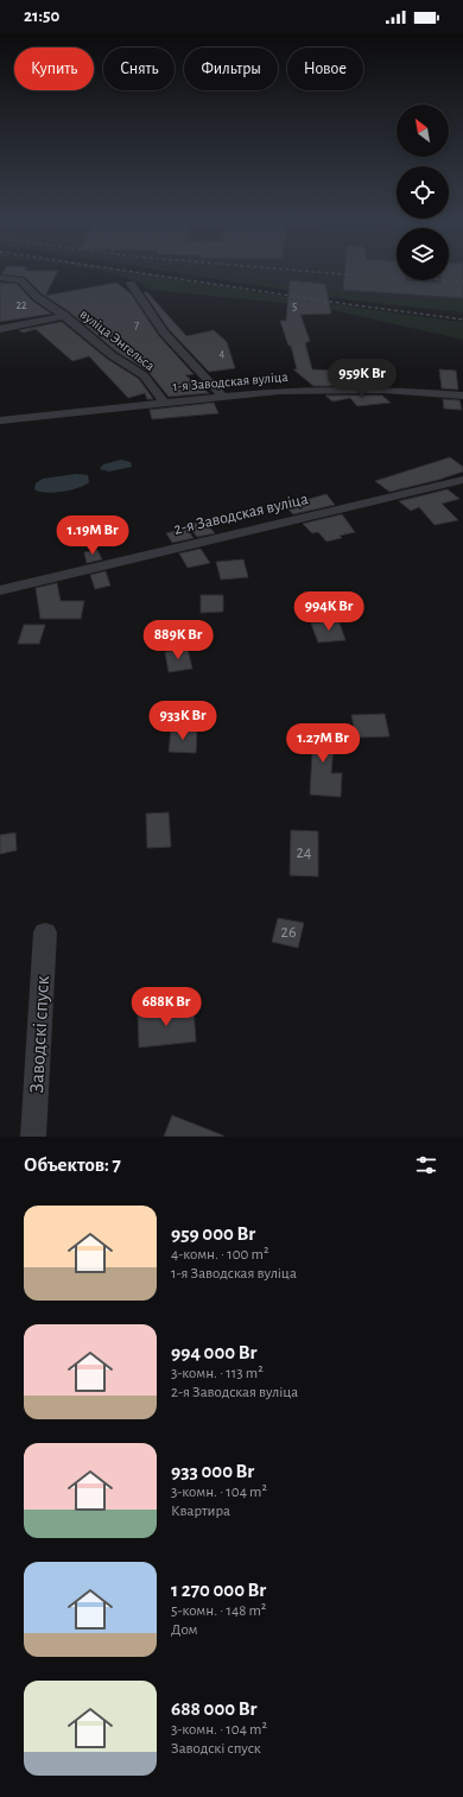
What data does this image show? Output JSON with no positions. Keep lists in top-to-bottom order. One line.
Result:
{"streets":{"street":["вуліца Энгельса","1-я Заводская вуліца","2-я Заводская вуліца","Заводскі спуск"]},"crossings":[["вуліца Энгельса","1-я Заводская вуліца"]],"house_numbers":["22","5","7","4","24","26"],"north":"top left","page":{"status":"21:50","chip":["Купить","Снять","Фильтры","Новое"],"price":["959K Br","1.19M Br","994K Br","889K Br","933K Br","1.27M Br","688K Br"],"heading":"Объектов: 7","list":[{"name":"959 000 Br","note":"4-комн. · 100 m² · 1-я Заводская вуліца"},{"name":"994 000 Br","note":"3-комн. · 113 m² · 2-я Заводская вуліца"},{"name":"933 000 Br","note":"3-комн. · 104 m² · Квартира"},{"name":"1 270 000 Br","note":"5-комн. · 148 m² · Дом"},{"name":"688 000 Br","note":"3-комн. · 104 m² · Заводскі спуск"}]}}
